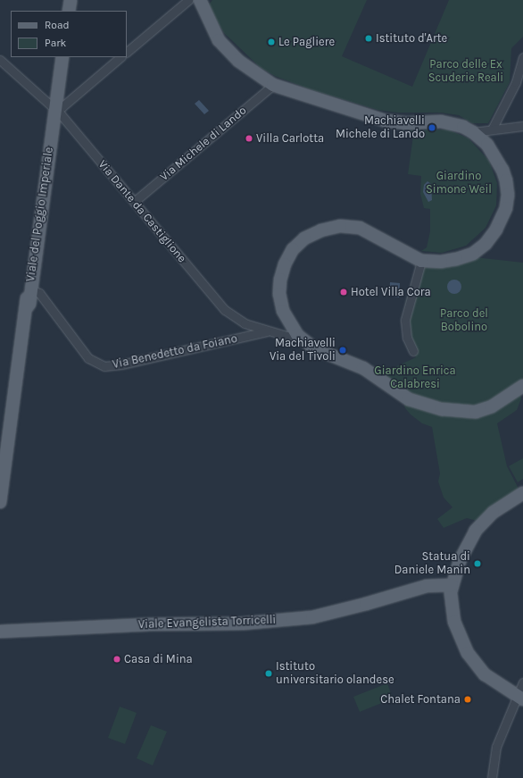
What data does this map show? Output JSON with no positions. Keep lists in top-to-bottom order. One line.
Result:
{"streets":{"main road":["Viale del Poggio Imperiale","Viale Evangelista Torricelli"],"street":["Via Michele di Lando","Via Dante da Castiglione","Via Benedetto da Foiano"]},"crossings":[["Via Michele di Lando","Via Dante da Castiglione"],["Via Dante da Castiglione","Viale del Poggio Imperiale"],["Via Dante da Castiglione","Via Benedetto da Foiano"],["Viale del Poggio Imperiale","Via Benedetto da Foiano"]],"parks":["Parco delle Ex Scuderie Reali","Giardino Simone Weil","Parco del Bobolino","Giardino Enrica Calabresi"],"places":["Istituto d'Arte","Le Pagliere","Machiavelli Michele di Lando","Villa Carlotta","Hotel Villa Cora","Machiavelli Via del Tivoli","Statua di Daniele Manin","Casa di Mina","Istituto universitario olandese","Chalet Fontana"],"legend":["Road","Park"]}
